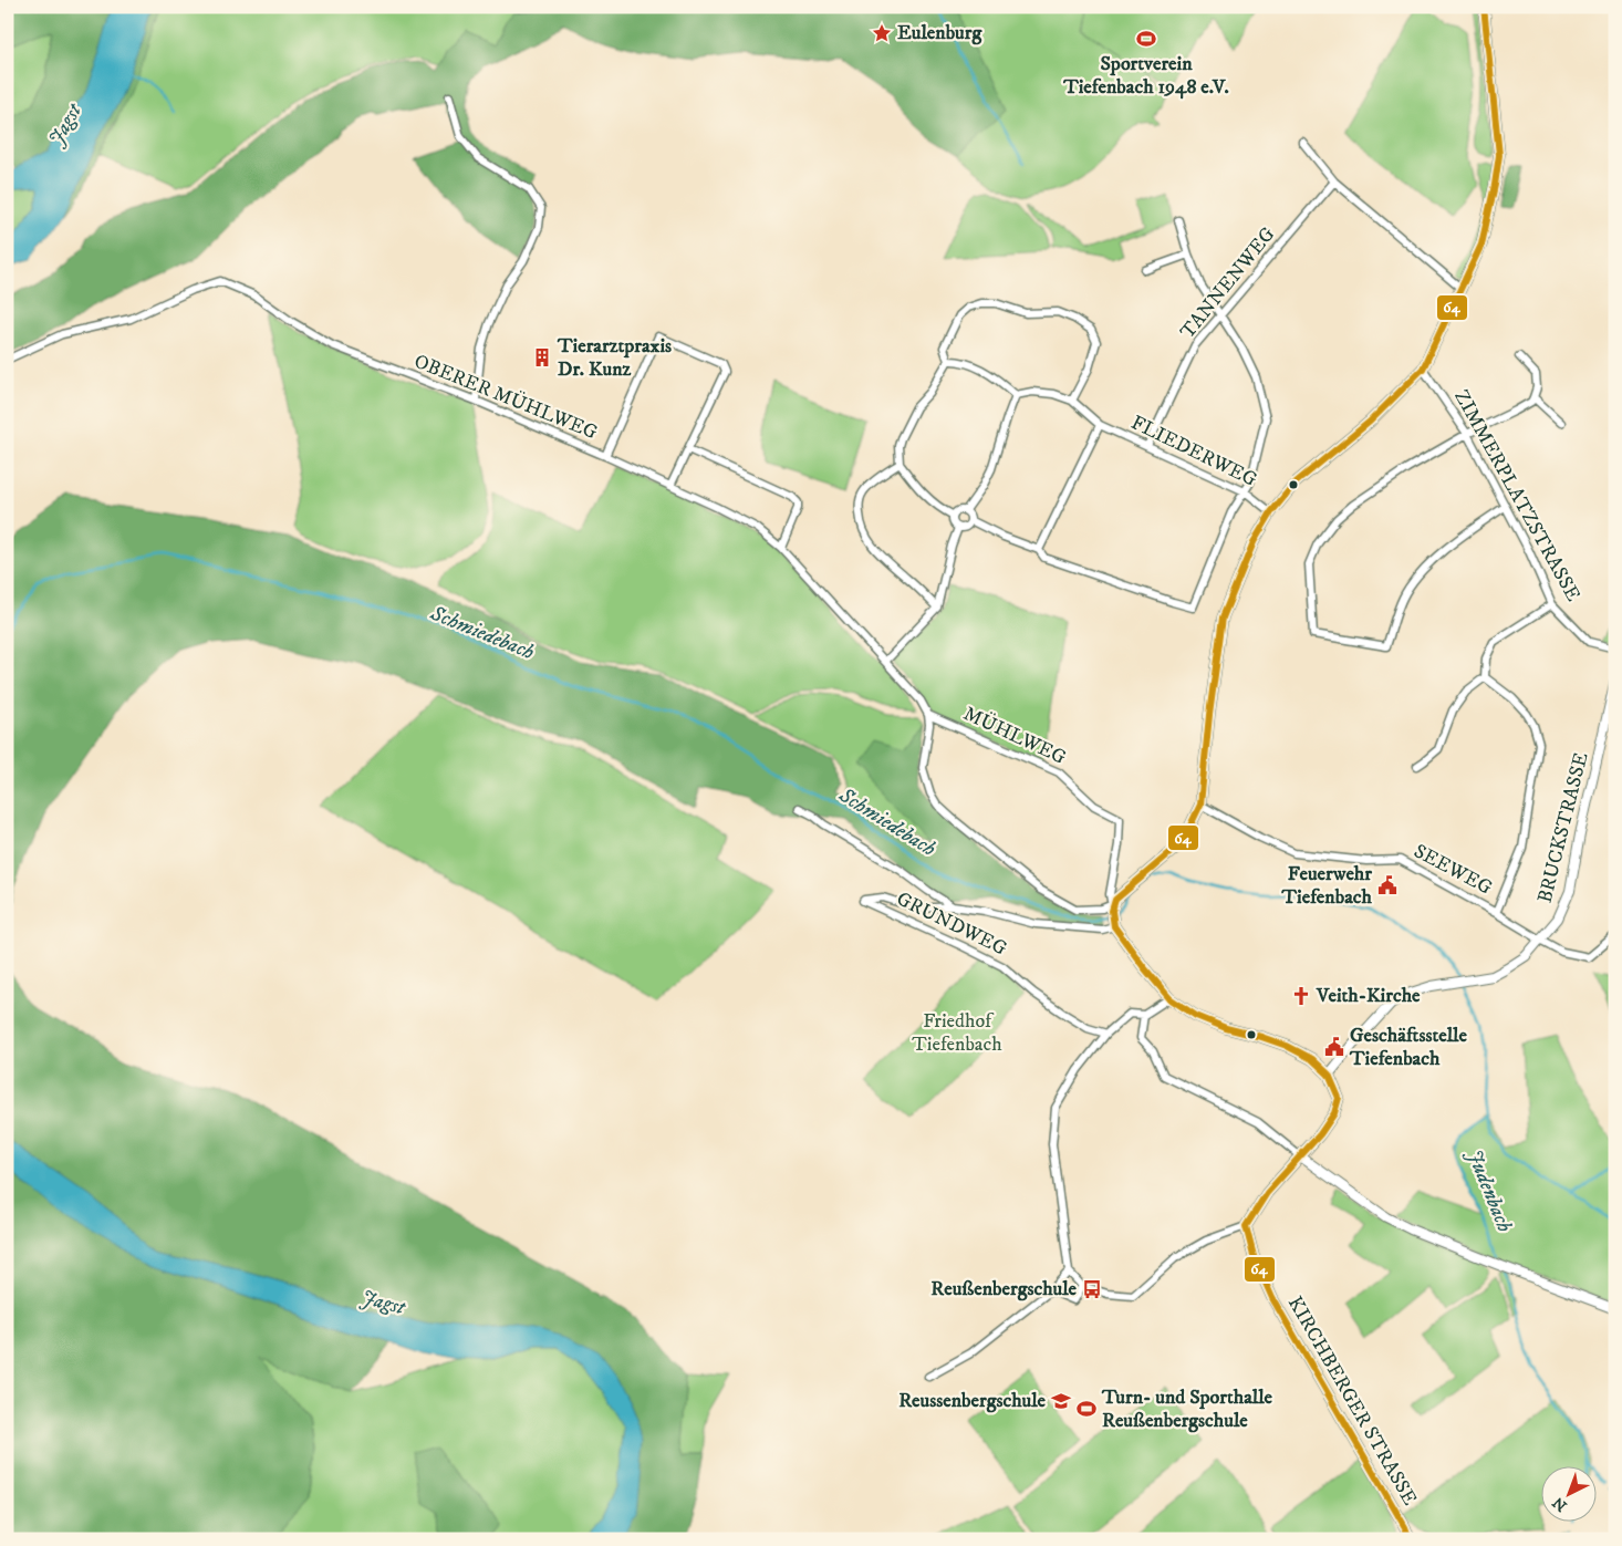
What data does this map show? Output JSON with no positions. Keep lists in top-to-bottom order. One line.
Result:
{"streets":{"main road":["KIRCHBERGER STRASSE"],"street":["TANNENWEG","OBERER MÜHLWEG","FLIEDERWEG","ZIMMERPLATZSTRASSE","MÜHLWEG","BRUCKSTRASSE","SEEWEG","GRUNDWEG"]},"crossings":[["TANNENWEG","FLIEDERWEG"],["OBERER MÜHLWEG","MÜHLWEG"],["BRUCKSTRASSE","SEEWEG"]],"water":["Jagst","Schmiedebach","Judenbach"],"parks":["Friedhof Tiefenbach"],"places":{"place":["Eulenburg"],"sports":["Sportverein Tiefenbach 1948 e.V.","Turn- und Sporthalle Reußenbergschule"],"building":["Tierarztpraxis Dr. Kunz"],"public building":["Feuerwehr Tiefenbach","Geschäftsstelle Tiefenbach"],"church":["Veith-Kirche"],"bus stop":["Reußenbergschule"],"school or university":["Reussenbergschule"]},"lines":["transit line 64"],"north":"bottom left"}
